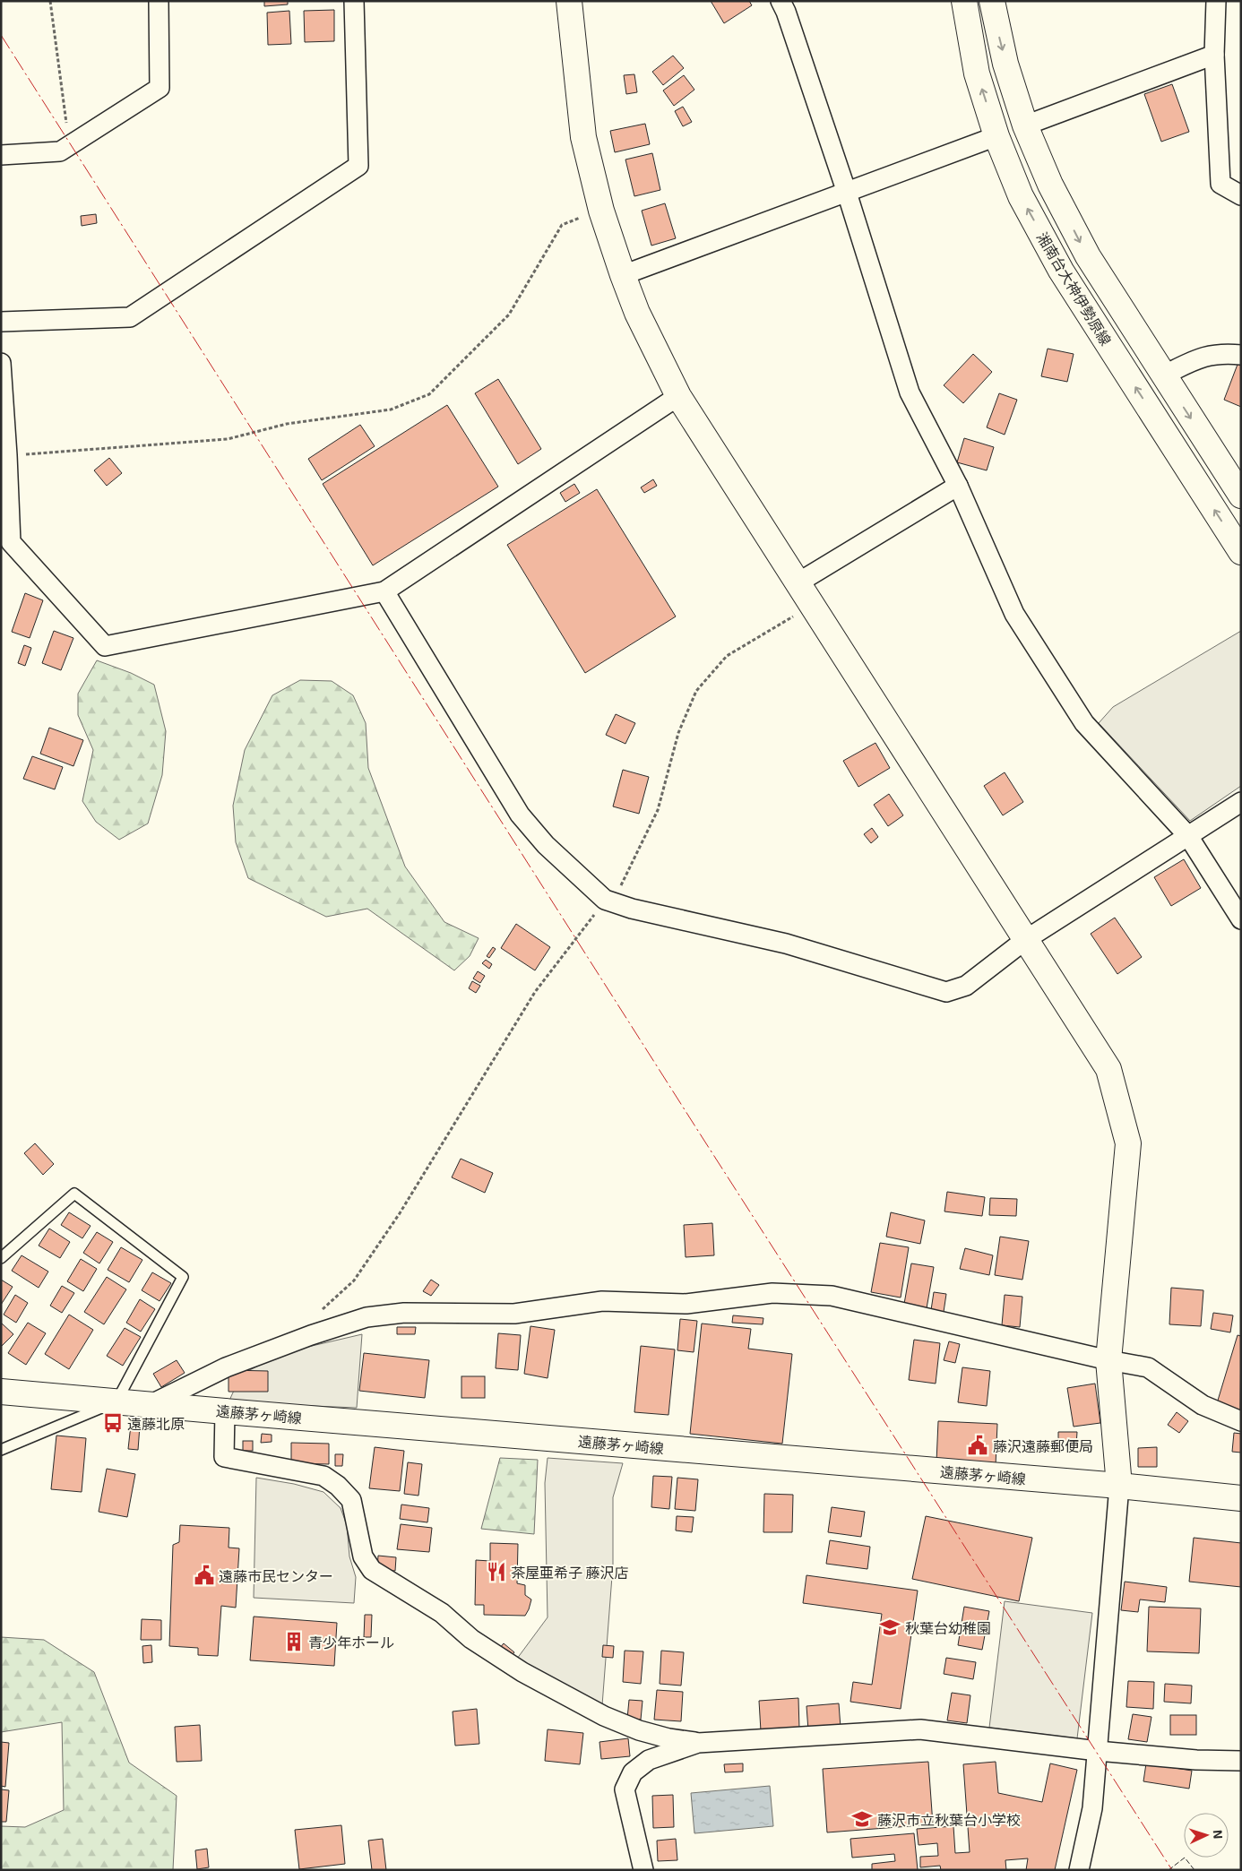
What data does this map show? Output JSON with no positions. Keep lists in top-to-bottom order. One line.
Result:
{"streets":{"street":["湘南台大神伊勢原線","遠藤茅ヶ崎線"]},"places":{"bus stop":["遠藤北原"],"public building":["藤沢遠藤郵便局","遠藤市民センター"],"restaurant":["茶屋亜希子 藤沢店"],"school or university":["秋葉台幼稚園","藤沢市立秋葉台小学校"],"building":["青少年ホール"]},"north":"right"}
